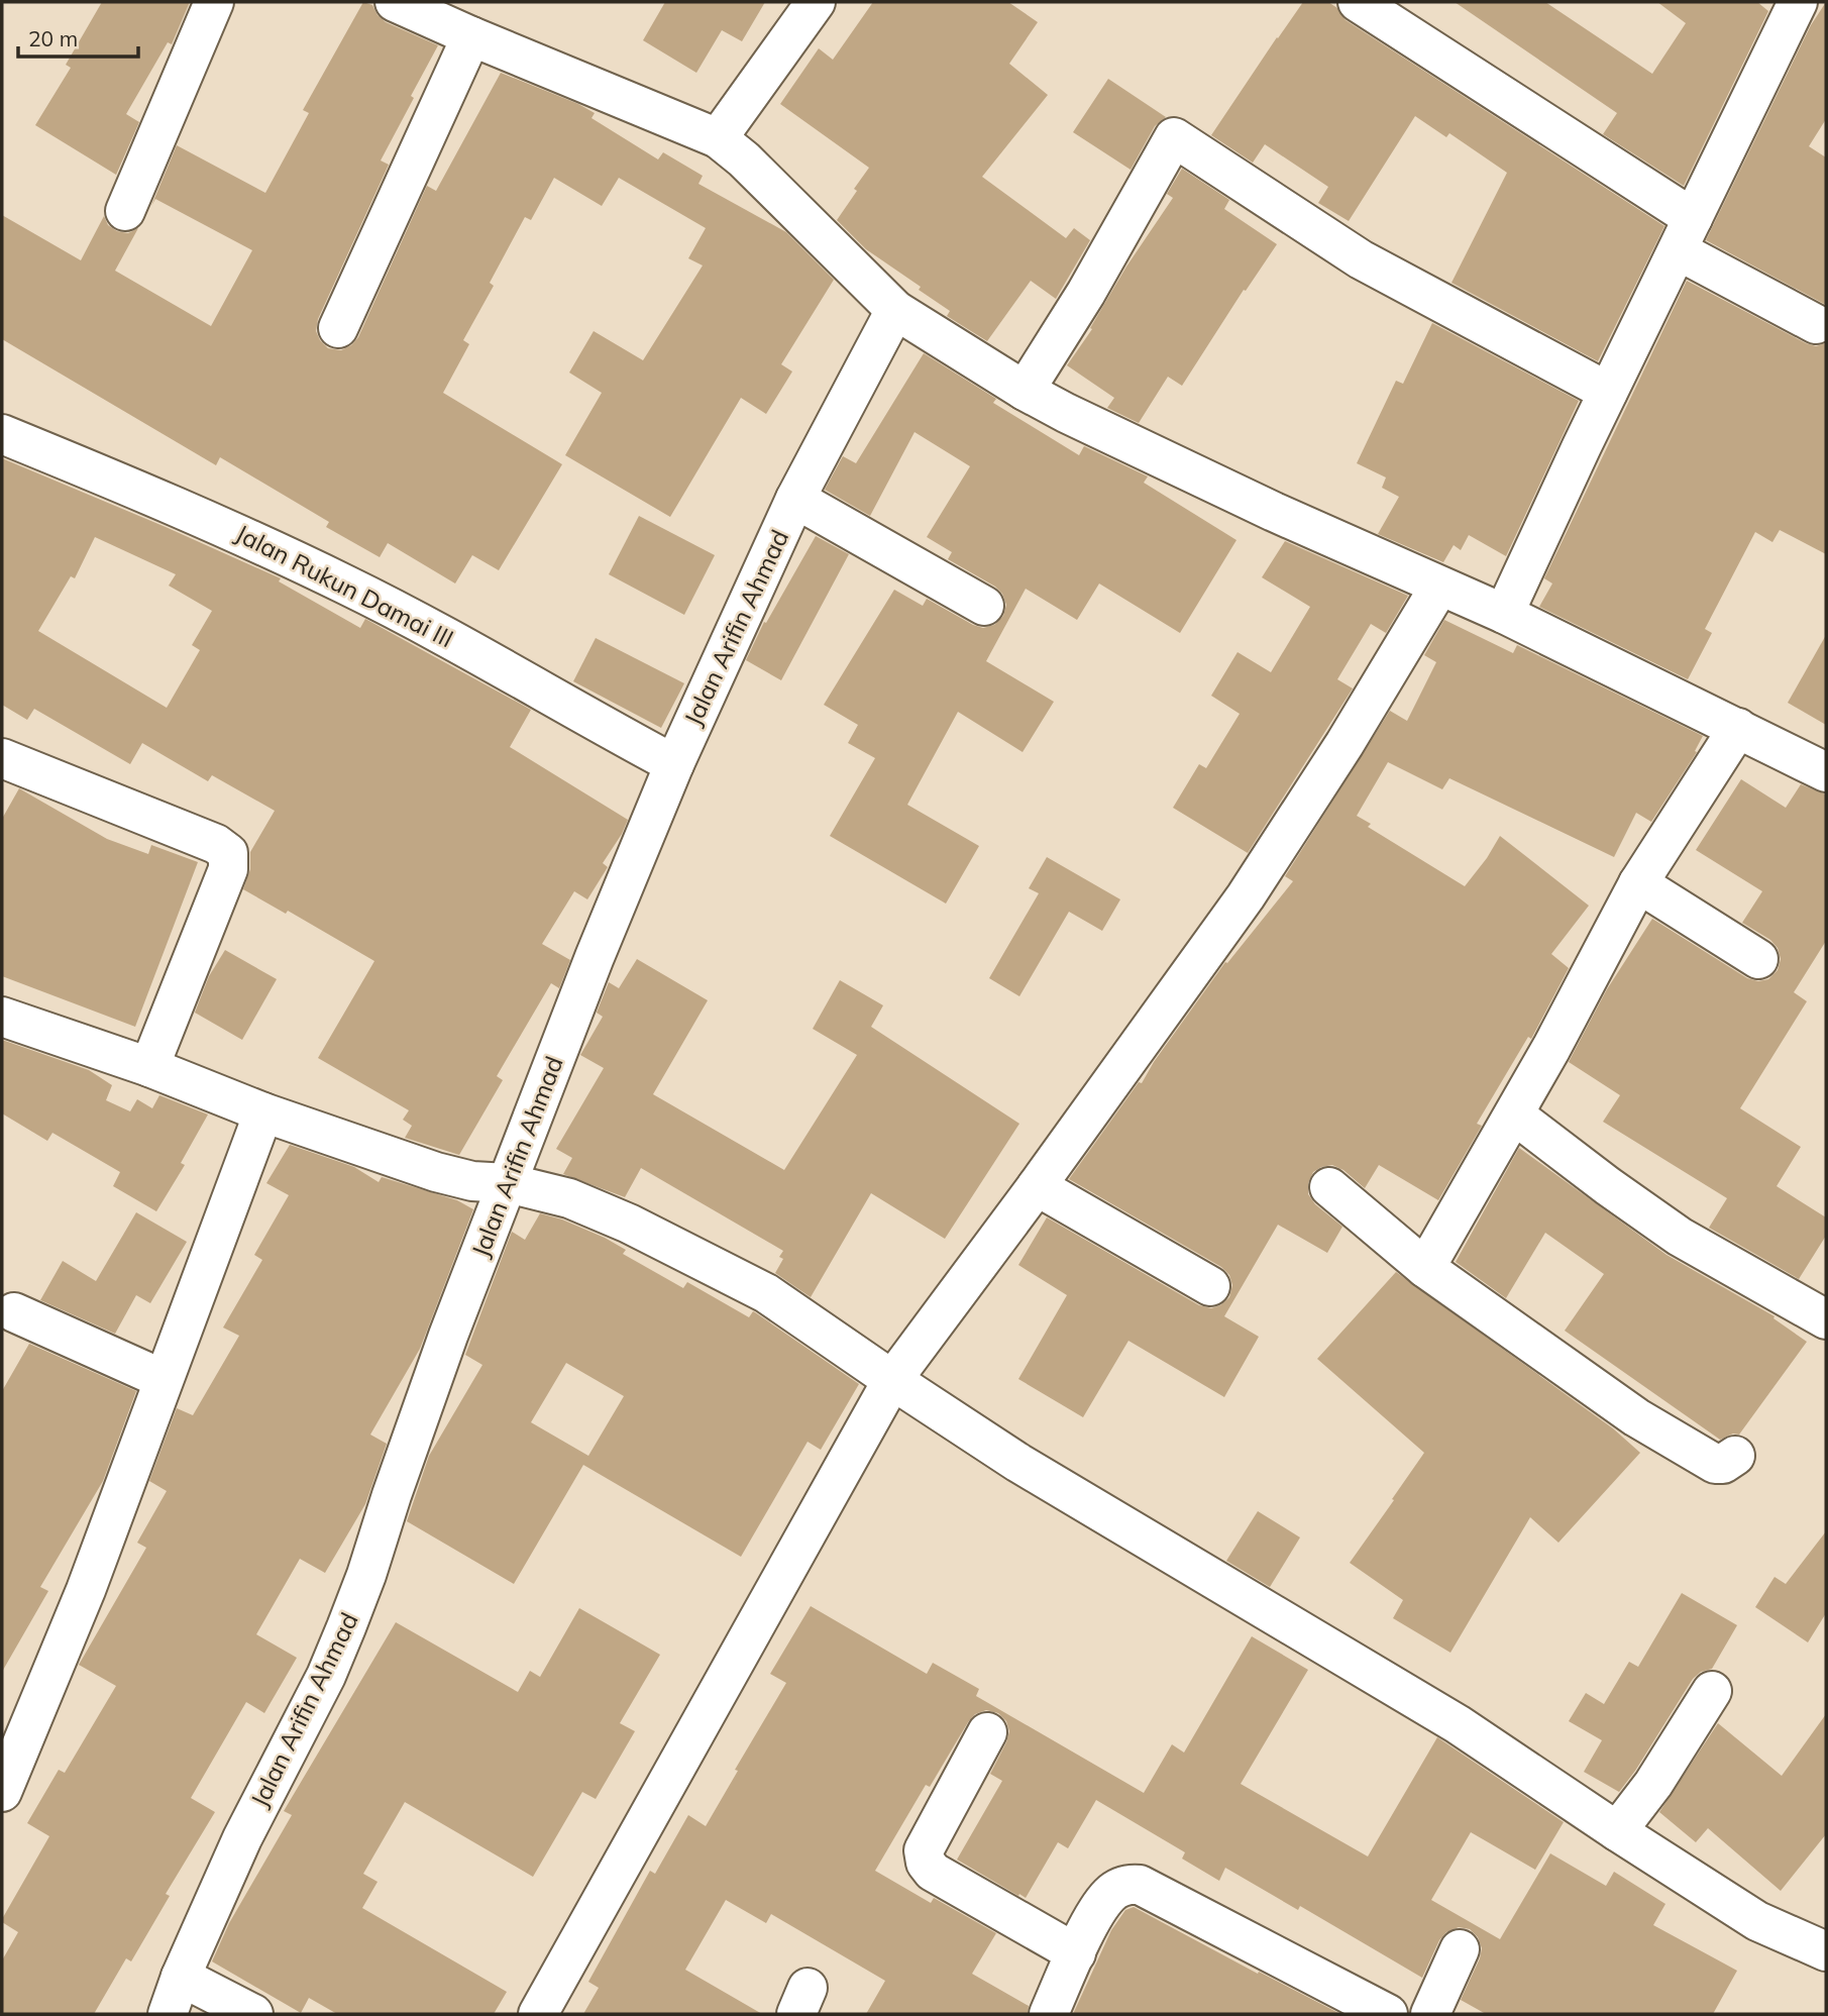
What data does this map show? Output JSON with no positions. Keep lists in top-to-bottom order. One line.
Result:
{"streets":{"street":["Jalan Rukun Damai III","Jalan Arifin Ahmad"]},"crossings":[["Jalan Rukun Damai III","Jalan Arifin Ahmad"]],"scale_bar":"20 m"}
